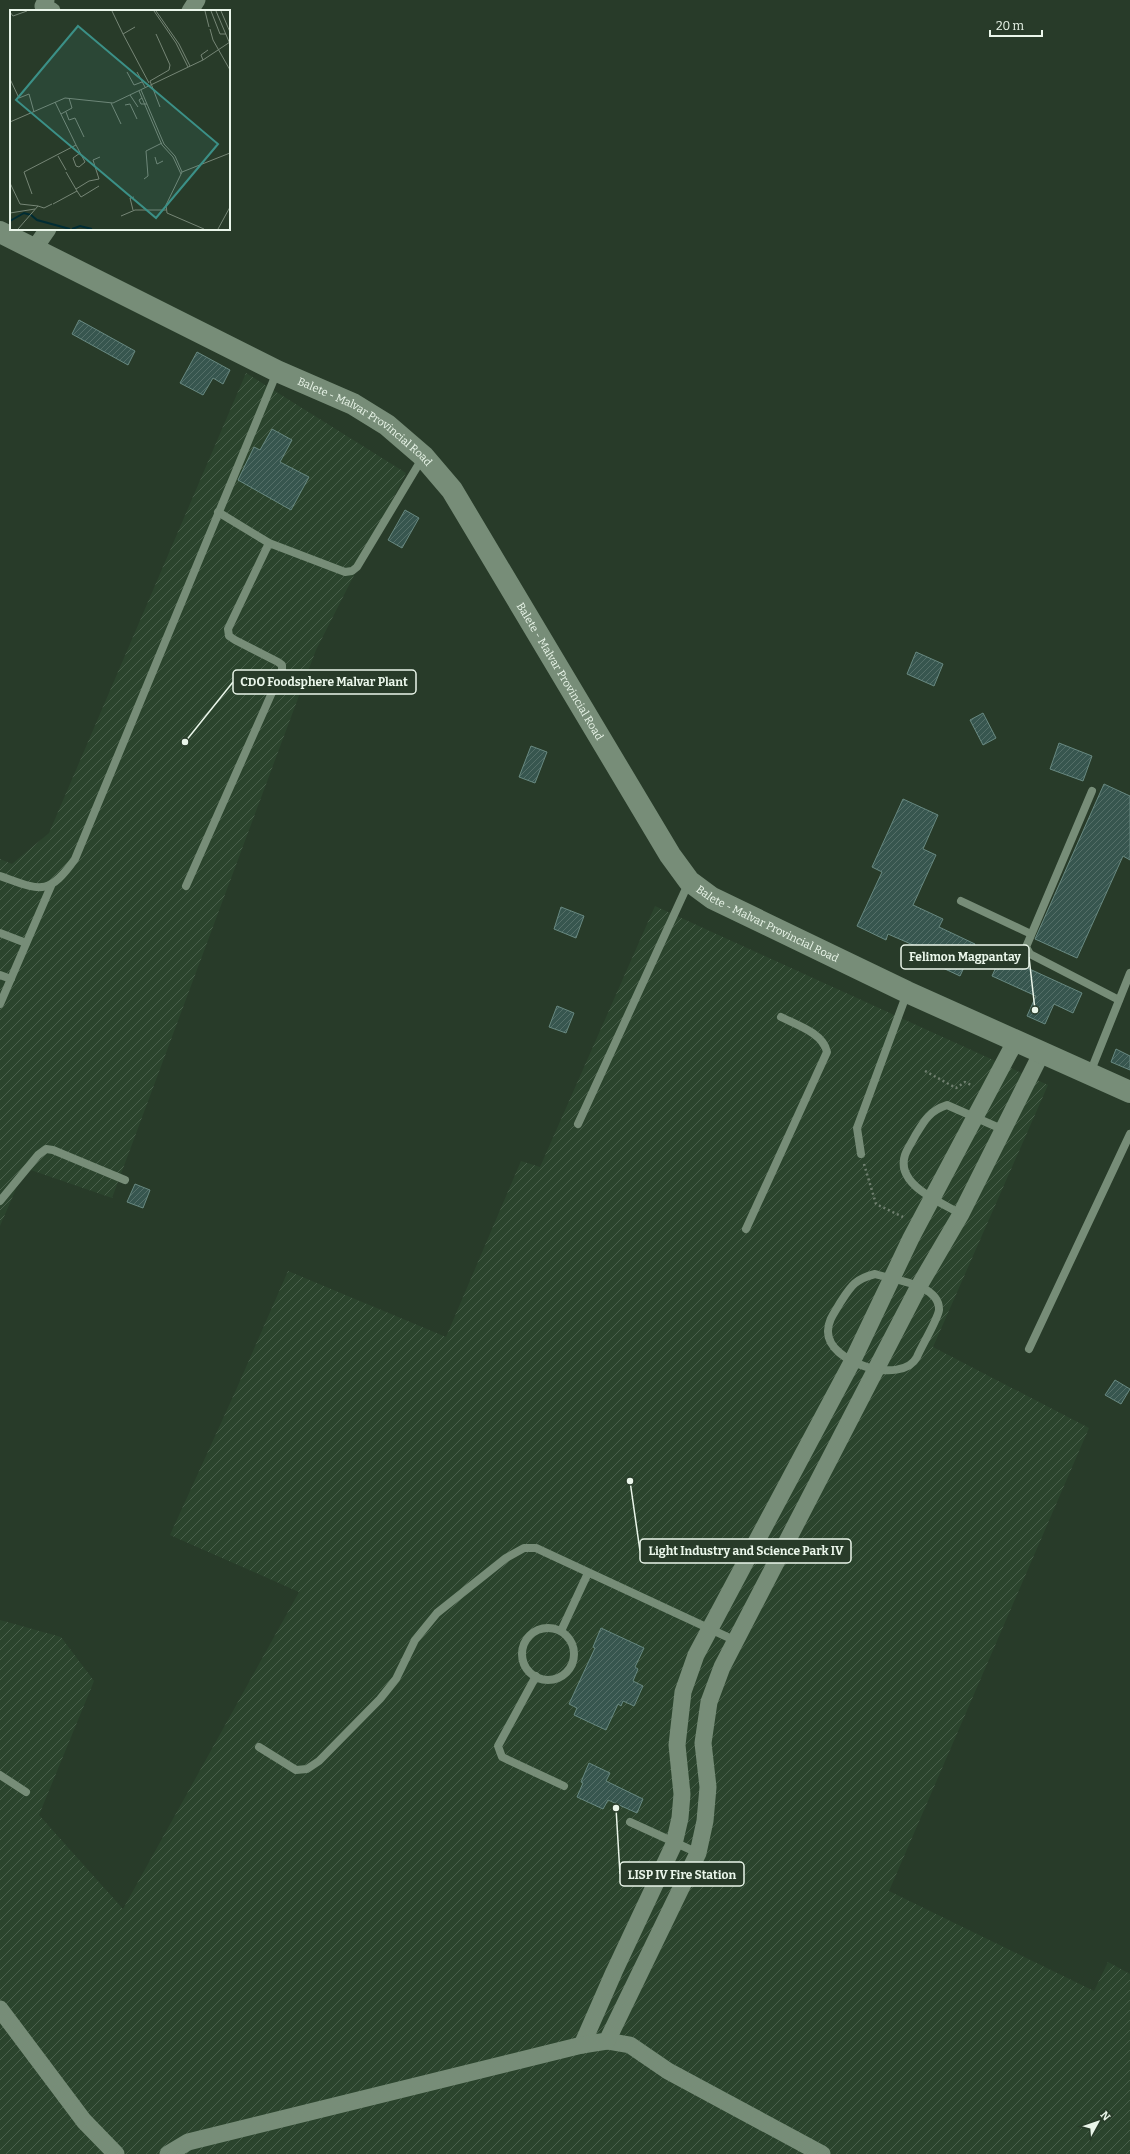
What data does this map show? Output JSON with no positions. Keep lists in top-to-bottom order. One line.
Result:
{"streets":{"main road":["Balete - Malvar Provincial Road"]},"places":["CDO Foodsphere Malvar Plant","Felimon Magpantay","Light Industry and Science Park IV","LISP IV Fire Station"],"scale_bar":"20 m","north":"top right"}
